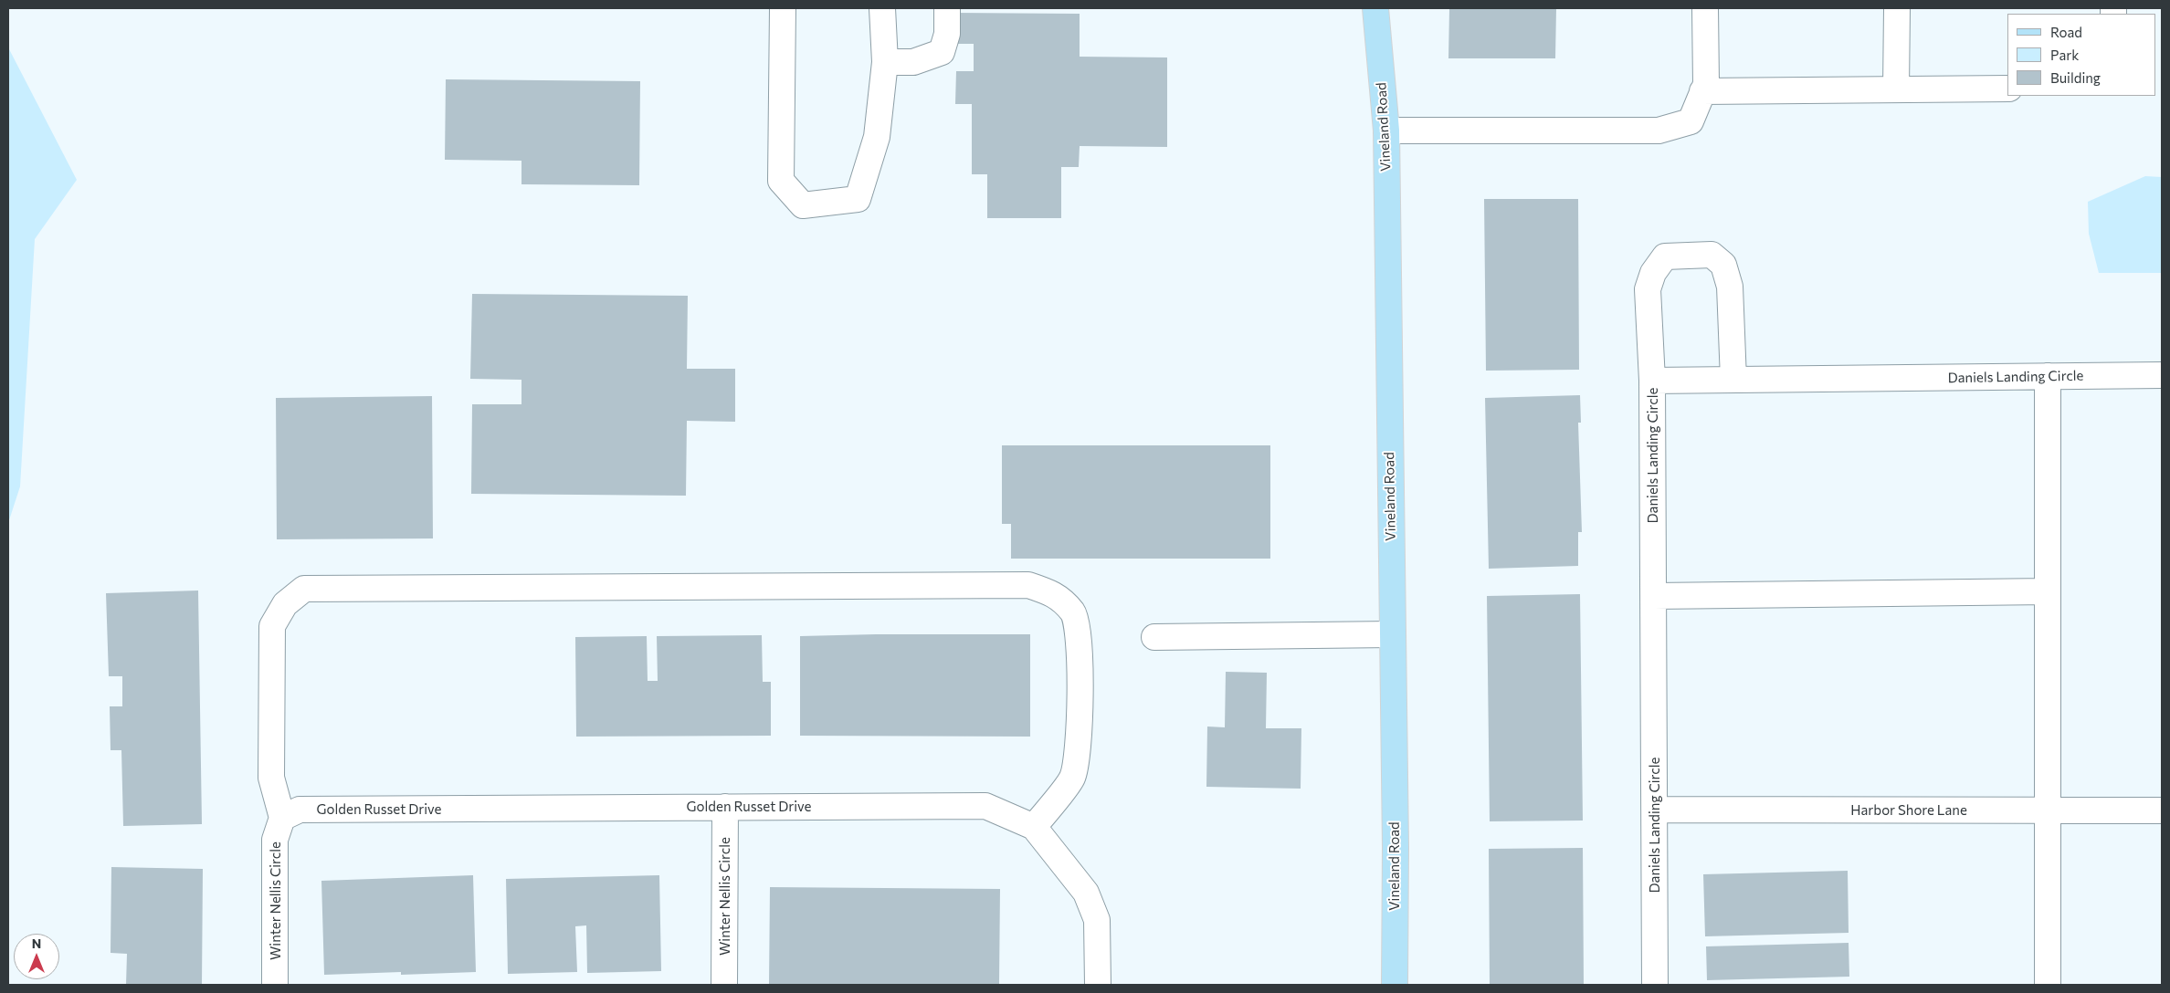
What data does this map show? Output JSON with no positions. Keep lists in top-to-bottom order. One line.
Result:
{"streets":{"main road":["Vineland Road"],"street":["Daniels Landing Circle","Golden Russet Drive","Harbor Shore Lane","Winter Nellis Circle"]},"crossings":[["Daniels Landing Circle","Harbor Shore Lane"],["Golden Russet Drive","Winter Nellis Circle"]],"legend":["Road","Park","Building"],"north":"top"}
